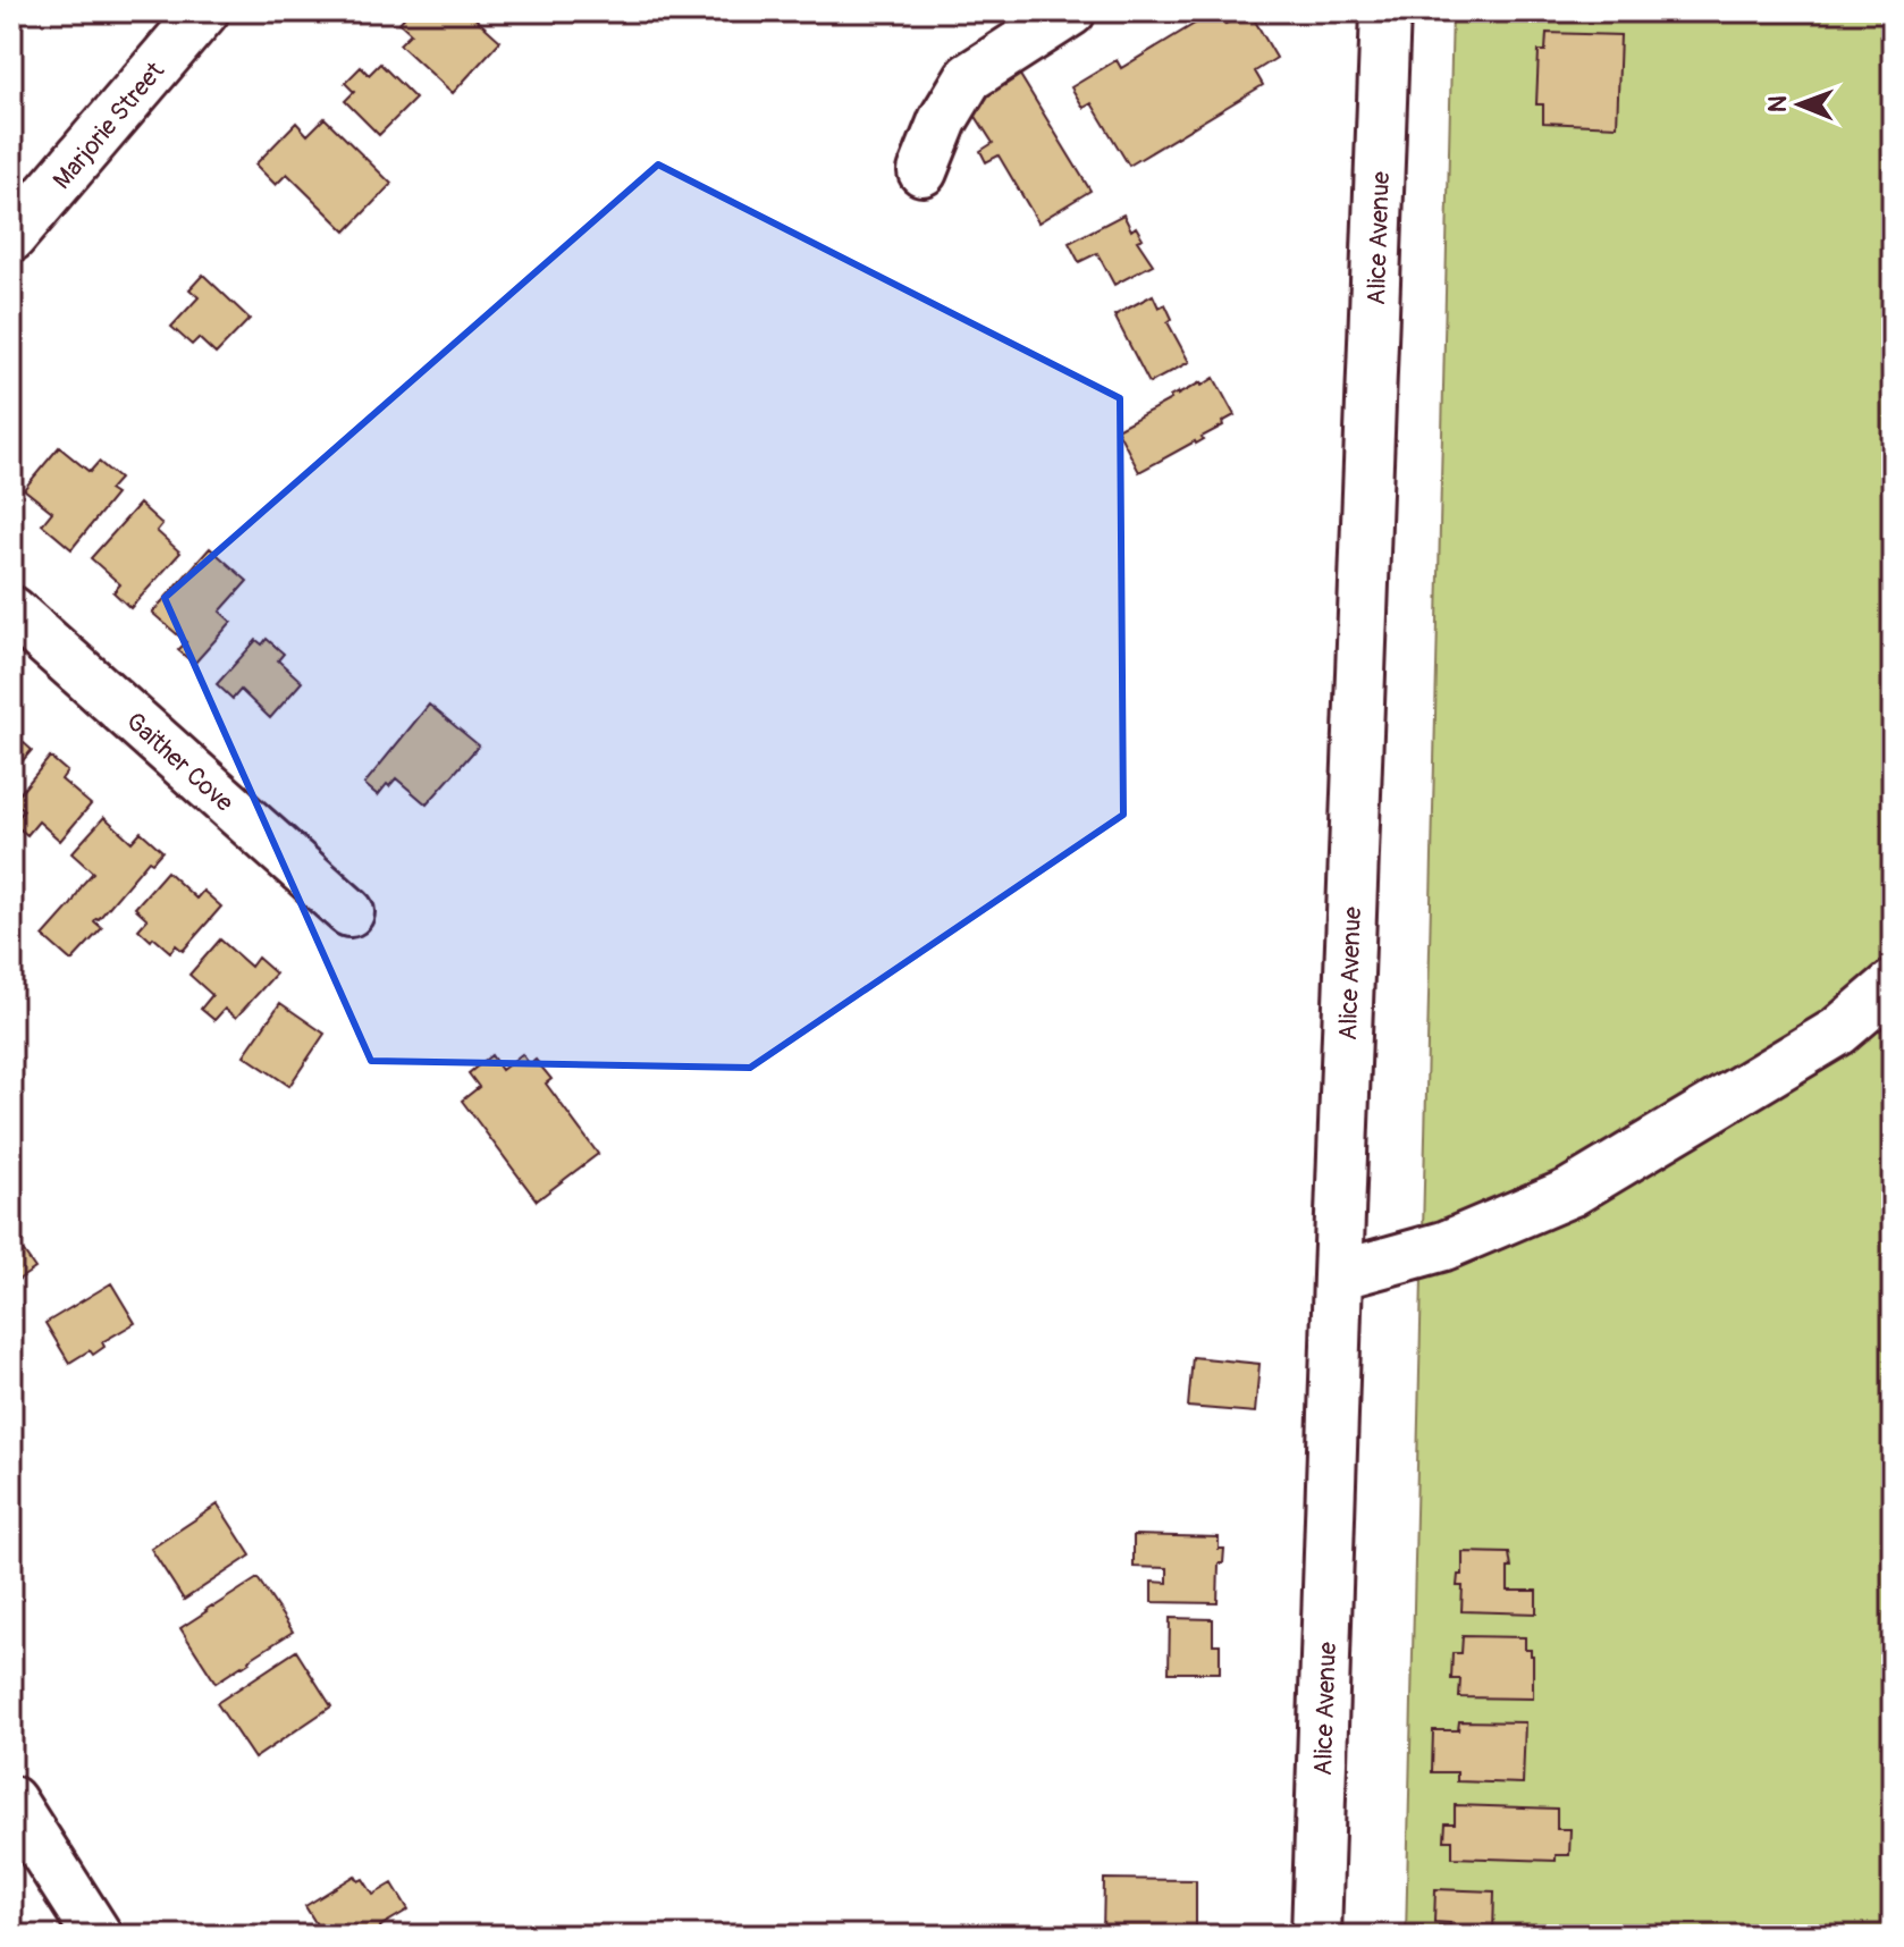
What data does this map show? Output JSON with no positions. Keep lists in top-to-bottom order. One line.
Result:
{"streets":{"street":["Marjorie Street","Alice Avenue","Gaither Cove"]},"north":"left"}
